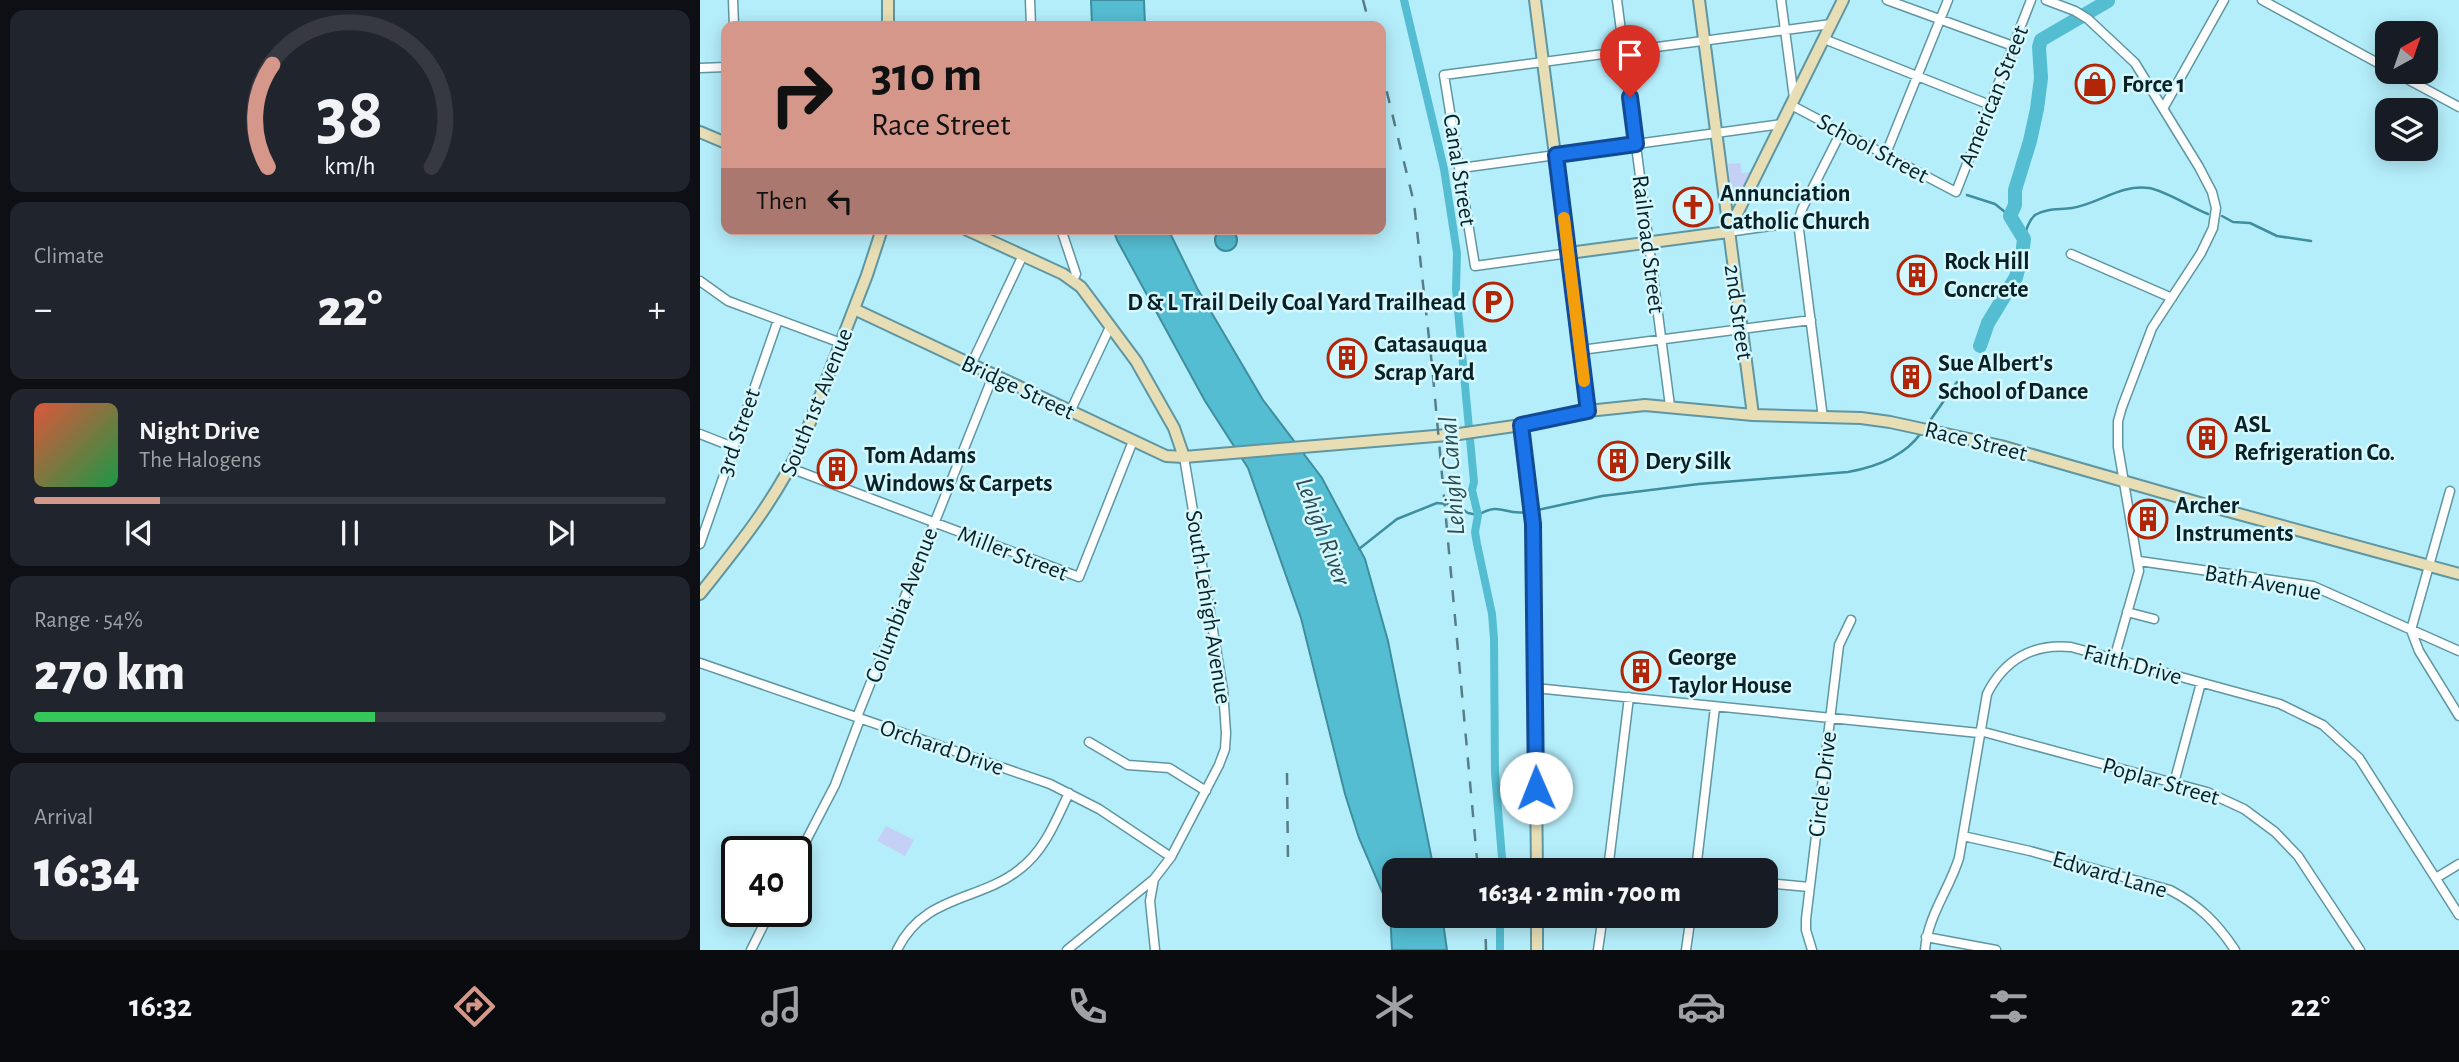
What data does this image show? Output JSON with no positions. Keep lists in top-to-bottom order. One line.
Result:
{"streets":{"main road":["2nd Street","Bridge Street","South 1st Avenue","Race Street","South Lehigh Avenue"],"street":["American Street","School Street","Canal Street","Railroad Street","3rd Street","Miller Street","Bath Avenue","Columbia Avenue","Faith Drive","Orchard Drive","Poplar Street","Circle Drive","Edward Lane"]},"crossings":[["American Street","School Street"],["School Street","Canal Street"],["School Street","Railroad Street"],["School Street","2nd Street"],["Railroad Street","Race Street"],["2nd Street","Race Street"],["Bridge Street","South 1st Avenue"],["Bridge Street","Race Street"],["Bridge Street","Miller Street"],["Bridge Street","Columbia Avenue"],["Bridge Street","South Lehigh Avenue"],["South 1st Avenue","Miller Street"],["Miller Street","Columbia Avenue"],["Columbia Avenue","Orchard Drive"],["South Lehigh Avenue","Orchard Drive"],["Faith Drive","Poplar Street"],["Faith Drive","Edward Lane"],["Poplar Street","Circle Drive"]],"water":["Lehigh Canal","Lehigh River"],"places":{"shop":["Force 1"],"church":["Annunciation Catholic Church"],"building":["Rock Hill Concrete","Catasauqua Scrap Yard","Sue Albert's School of Dance","ASL Refrigeration Co.","Dery Silk","Tom Adams Windows & Carpets","Archer Instruments","George Taylor House"],"parking":["D & L Trail Deily Coal Yard Trailhead"]},"north":"top right","page":{"turn":["310 m","Race Street"],"then":"Then","tile":["Climate",["Range · 54%","270 km"],["Arrival","16:34"]],"heat":["−","22°","+"],"song":["Night Drive","The Halogens"],"limit":"40","trip":"16:34 · 2 min · 700 m","tabs":["16:32","22°"],"gauge":["38","km/h"]}}
